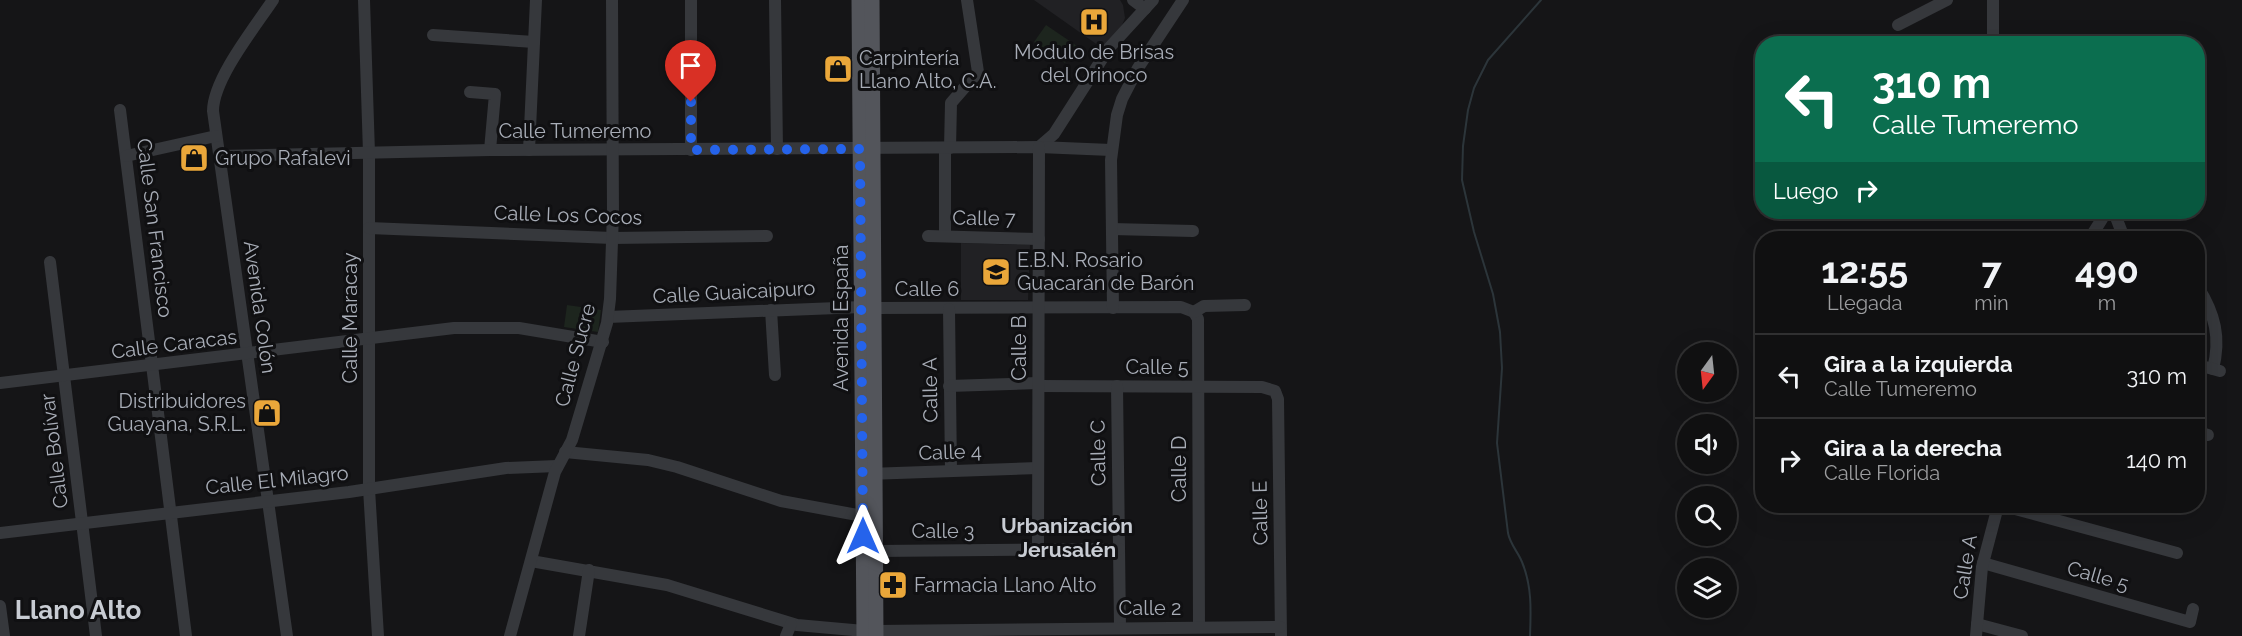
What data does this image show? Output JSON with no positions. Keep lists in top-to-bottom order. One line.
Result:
{"streets":{"main road":["Avenida España"],"street":["Calle Tumeremo","Calle Los Cocos","Calle 7","Calle San Francisco","Calle 6","Calle Guaicaipuro","Avenida Colón","Calle Maracay","Calle Caracas","Calle B","Calle Sucre","Calle 5","Calle A","Calle Bolívar","Calle 4","Calle C","Calle D","Calle El Milagro","Calle E","Calle 3","Calle 2"]},"crossings":[["Calle Tumeremo","Avenida Colón"],["Calle Tumeremo","Calle Maracay"],["Calle Tumeremo","Avenida España"],["Calle Tumeremo","Calle B"],["Calle Tumeremo","Calle Sucre"],["Calle Los Cocos","Calle Maracay"],["Calle Los Cocos","Calle Sucre"],["Calle 7","Calle B"],["Calle San Francisco","Calle Caracas"],["Calle San Francisco","Calle El Milagro"],["Calle 6","Calle Guaicaipuro"],["Calle 6","Avenida España"],["Calle 6","Calle B"],["Calle 6","Calle A"],["Calle 6","Calle D"],["Calle Guaicaipuro","Avenida España"],["Calle Guaicaipuro","Calle Sucre"],["Avenida Colón","Calle Caracas"],["Avenida Colón","Calle El Milagro"],["Calle Maracay","Calle Caracas"],["Calle Maracay","Calle El Milagro"],["Avenida España","Calle 4"],["Avenida España","Calle 3"],["Avenida España","Calle 2"],["Calle Caracas","Calle Sucre"],["Calle Caracas","Calle Bolívar"],["Calle B","Calle 5"],["Calle B","Calle 4"],["Calle B","Calle 3"],["Calle Sucre","Calle El Milagro"],["Calle Sucre","Calle 2"],["Calle 5","Calle A"],["Calle 5","Calle C"],["Calle 5","Calle D"],["Calle 5","Calle E"],["Calle A","Calle 4"],["Calle Bolívar","Calle El Milagro"],["Calle C","Calle 3"],["Calle C","Calle 2"],["Calle D","Calle 2"],["Calle E","Calle 2"]],"districts":["Urbanización Jerusalén","Llano Alto"],"places":{"hospital":["Módulo de Brisas del Orinoco"],"shop":["Carpintería Llano Alto, C.A.","Grupo Rafalevi","Distribuidores Guayana, S.R.L."],"school or university":["E.B.N. Rosario Guacarán de Barón"],"pharmacy":["Farmacia Llano Alto"]},"north":"bottom","page":{"turn":["310 m","Calle Tumeremo"],"then":"Luego","eta":["12:55","Llegada","7","min","490","m"],"list":[{"name":"Gira a la izquierda","note":"Calle Tumeremo","value":"310 m"},{"name":"Gira a la derecha","note":"Calle Florida","value":"140 m"}]}}
